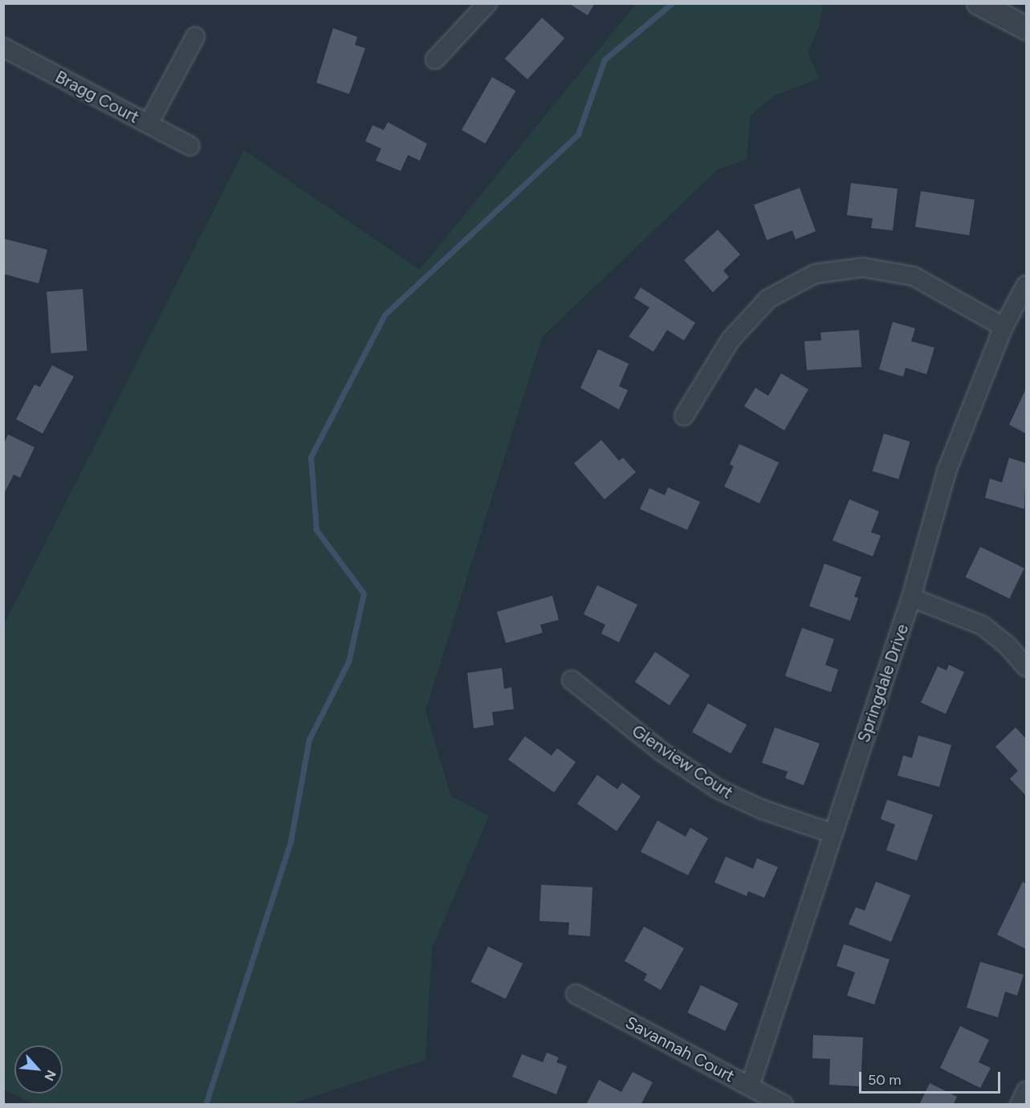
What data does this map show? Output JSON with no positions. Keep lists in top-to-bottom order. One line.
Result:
{"streets":{"street":["Bragg Court","Springdale Drive","Glenview Court","Savannah Court"]},"crossings":[["Springdale Drive","Glenview Court"],["Springdale Drive","Savannah Court"]],"scale_bar":"50 m","north":"bottom right"}
